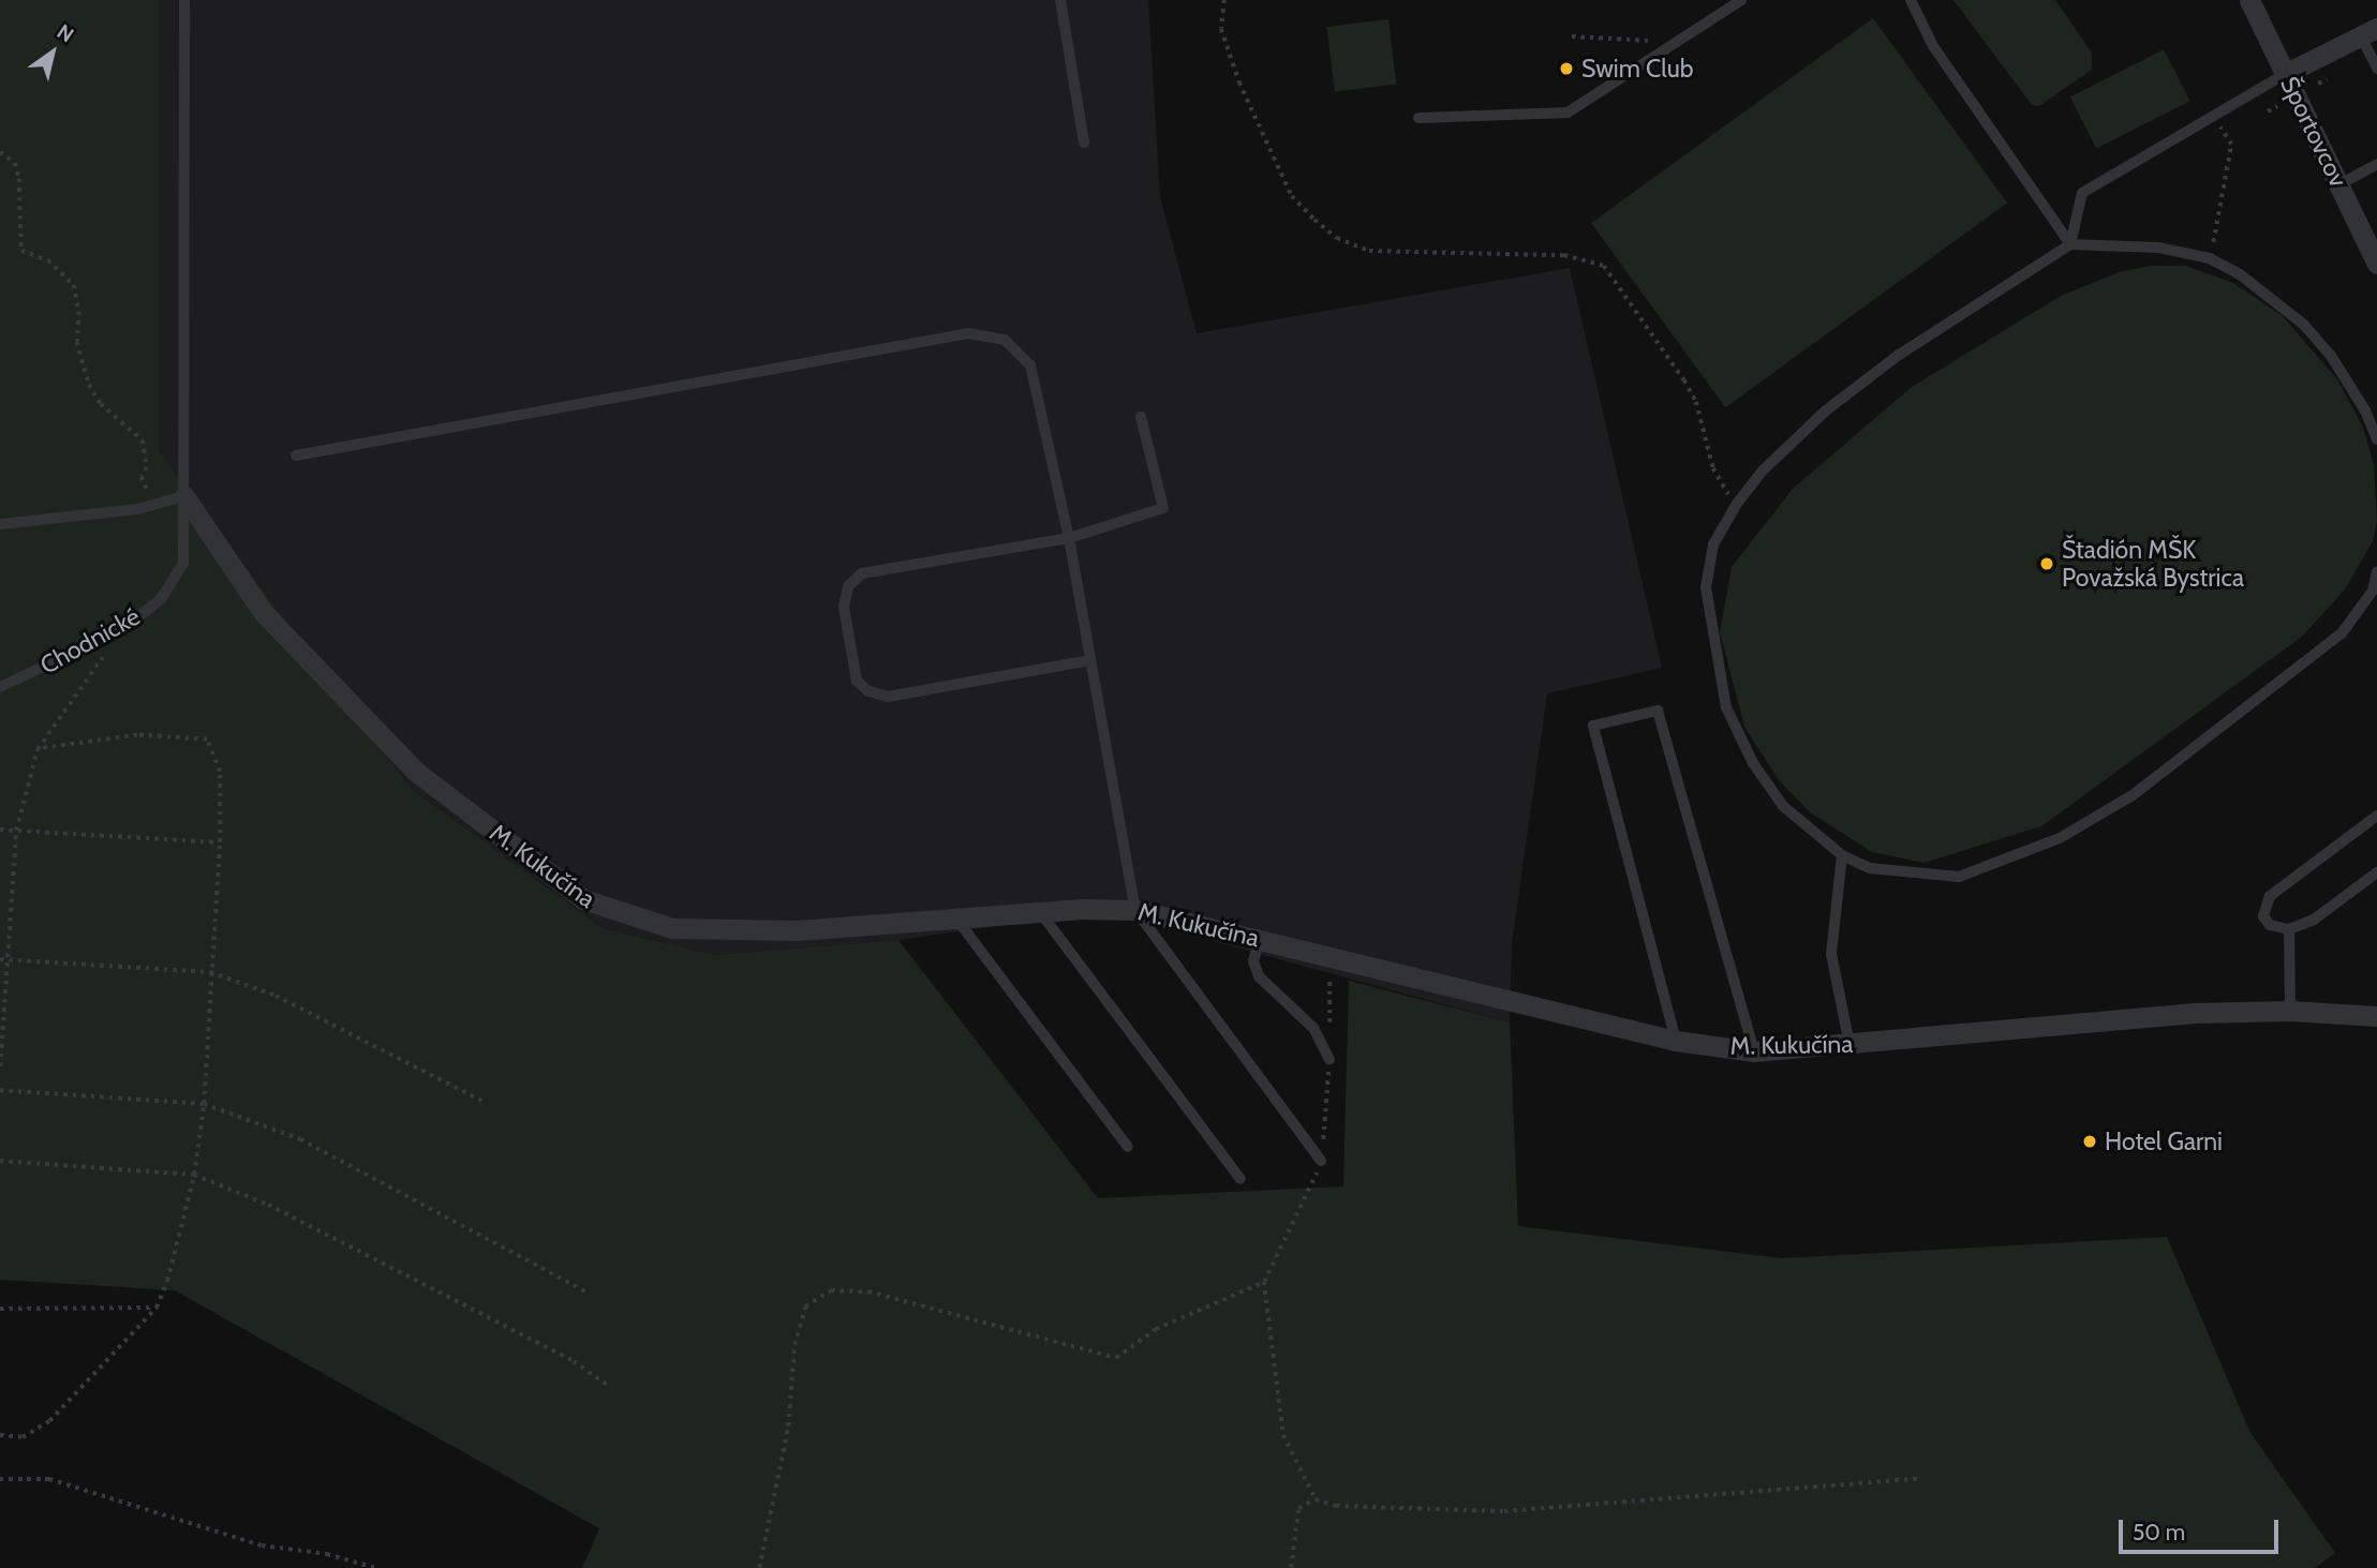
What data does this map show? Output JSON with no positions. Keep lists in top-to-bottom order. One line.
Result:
{"streets":{"street":["Športovcov","M. Kukučína"],"lane":["Chodnické"]},"crossings":[["Chodnické","M. Kukučína"]],"places":["Swim Club","Štadión MŠK Považská Bystrica","Hotel Garni"],"scale_bar":"50 m","north":"top right"}
